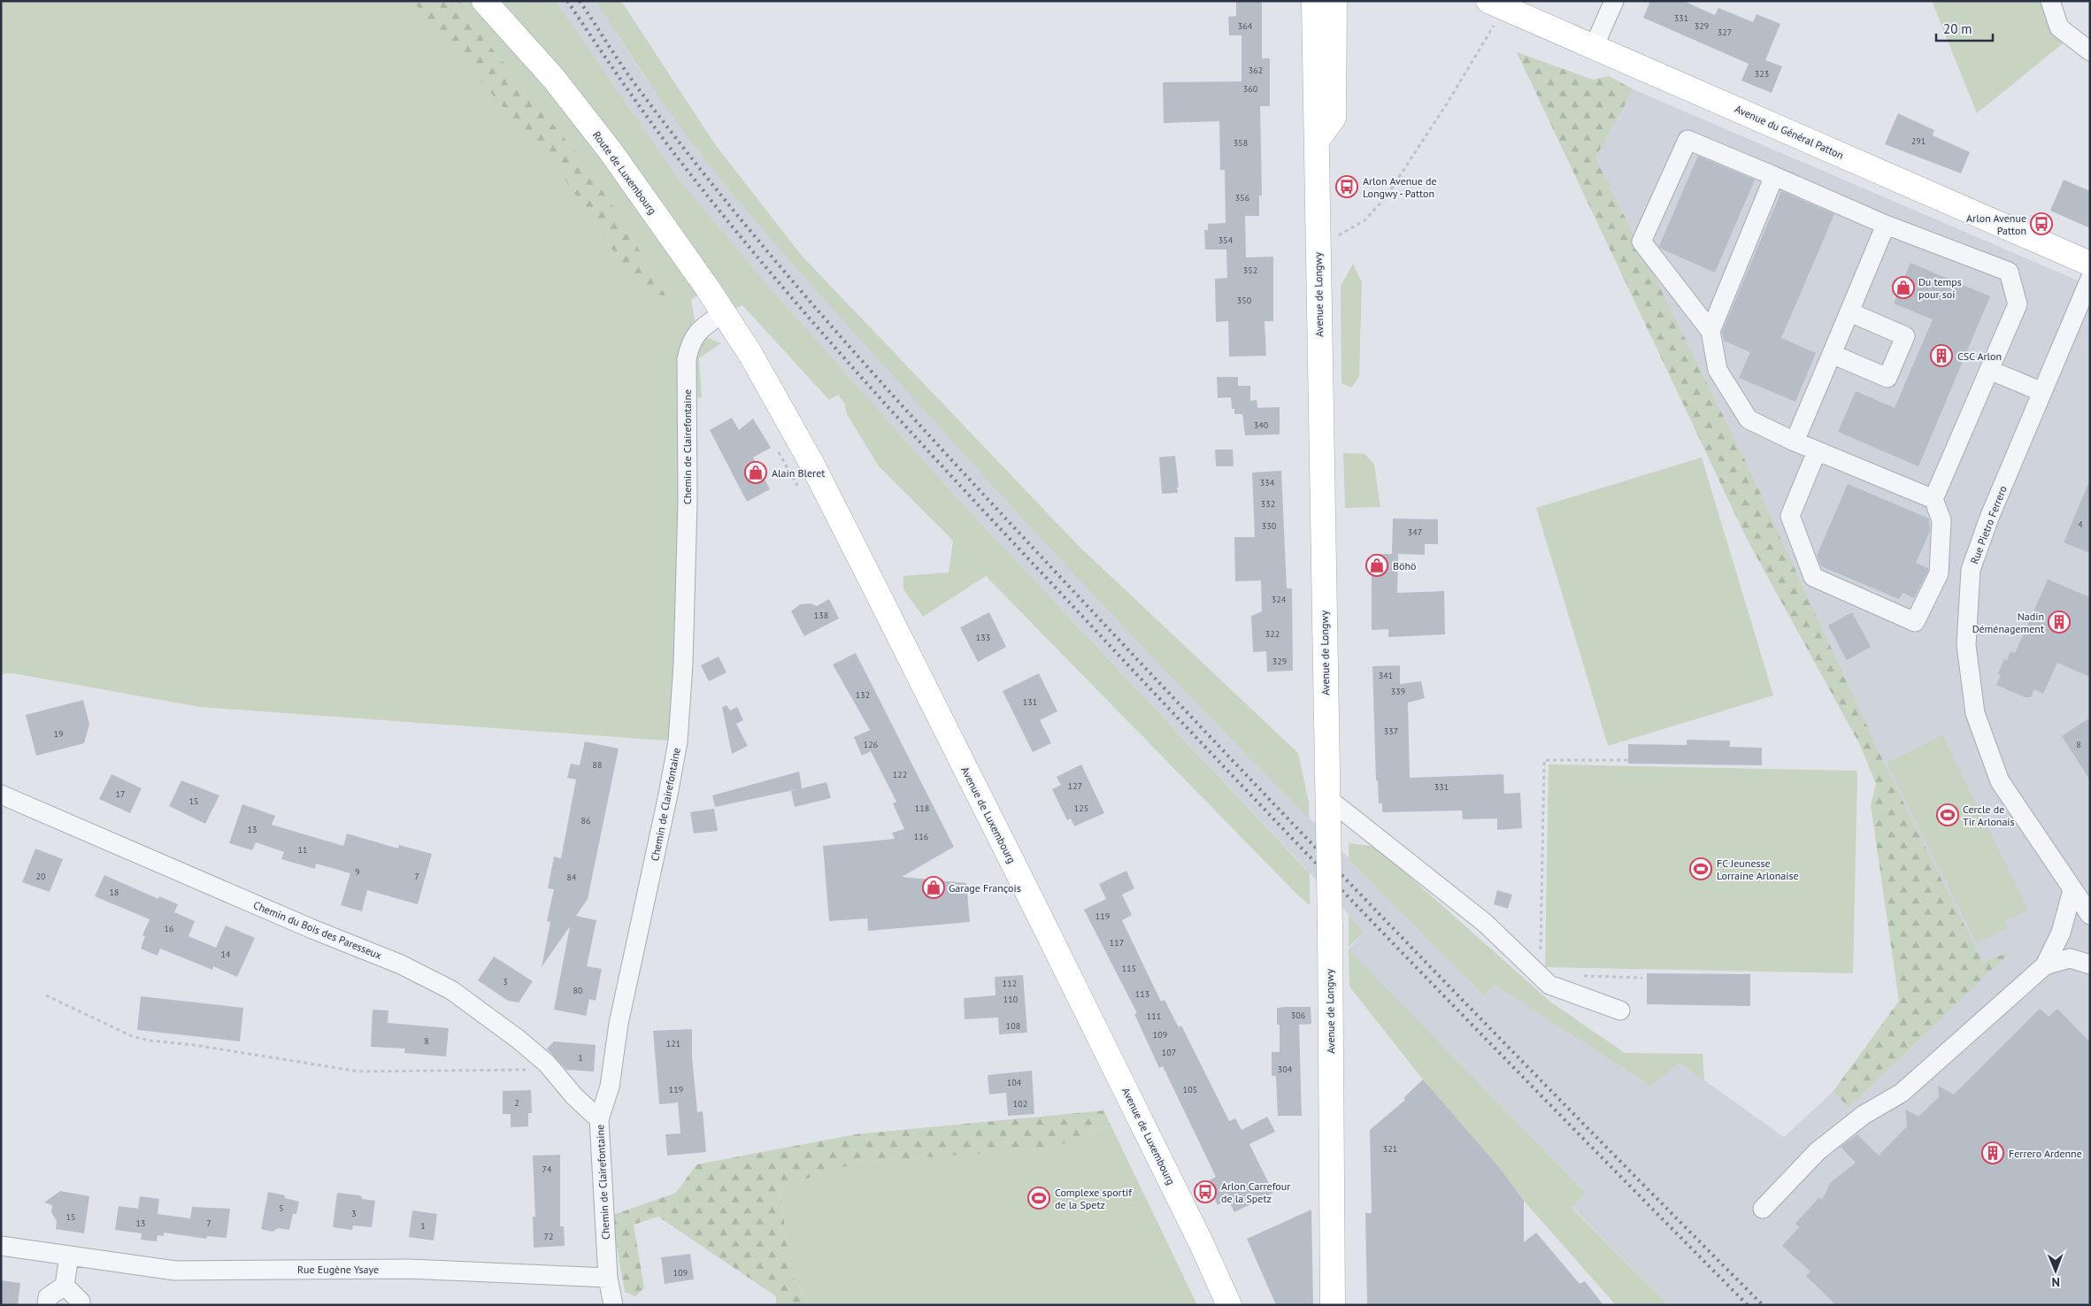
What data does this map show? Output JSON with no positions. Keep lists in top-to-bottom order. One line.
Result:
{"streets":{"main road":["Avenue du Général Patton","Route de Luxembourg","Avenue de Longwy","Avenue de Luxembourg"],"street":["Chemin de Clairefontaine","Rue Pietro Ferrero","Chemin du Bois des Paresseux","Rue Eugène Ysaye"]},"crossings":[["Route de Luxembourg","Chemin de Clairefontaine"],["Route de Luxembourg","Avenue de Luxembourg"],["Chemin de Clairefontaine","Chemin du Bois des Paresseux"],["Chemin de Clairefontaine","Rue Eugène Ysaye"]],"places":{"bus stop":["Arlon Avenue de Longwy - Patton","Arlon Avenue Patton","Arlon Carrefour de la Spetz"],"shop":["Du temps pour soi","Alain Bleret","Böhö","Garage François"],"building":["CSC Arlon","Nadin Déménagement","Ferrero Ardenne"],"sports":["Cercle de Tir Arlonais","FC Jeunesse Lorraine Arlonaise","Complexe sportif de la Spetz"]},"house_numbers":["331","364","329","327","362","323","360","291","358","356","354","352","350","340","334","332","4","330","347","324","138","322","133","329","341","339","132","131","337","19","126","8","88","122","127","331","17","15","118","125","86","13","116","11","9","20","7","84","18","119","16","117","14","115","3","112","80","113","110","306","111","108","109","8","121","107","1","304","104","119","105","2","102","321","74","5","3","15","13","7","1","72","109"],"scale_bar":"20 m","north":"bottom"}
